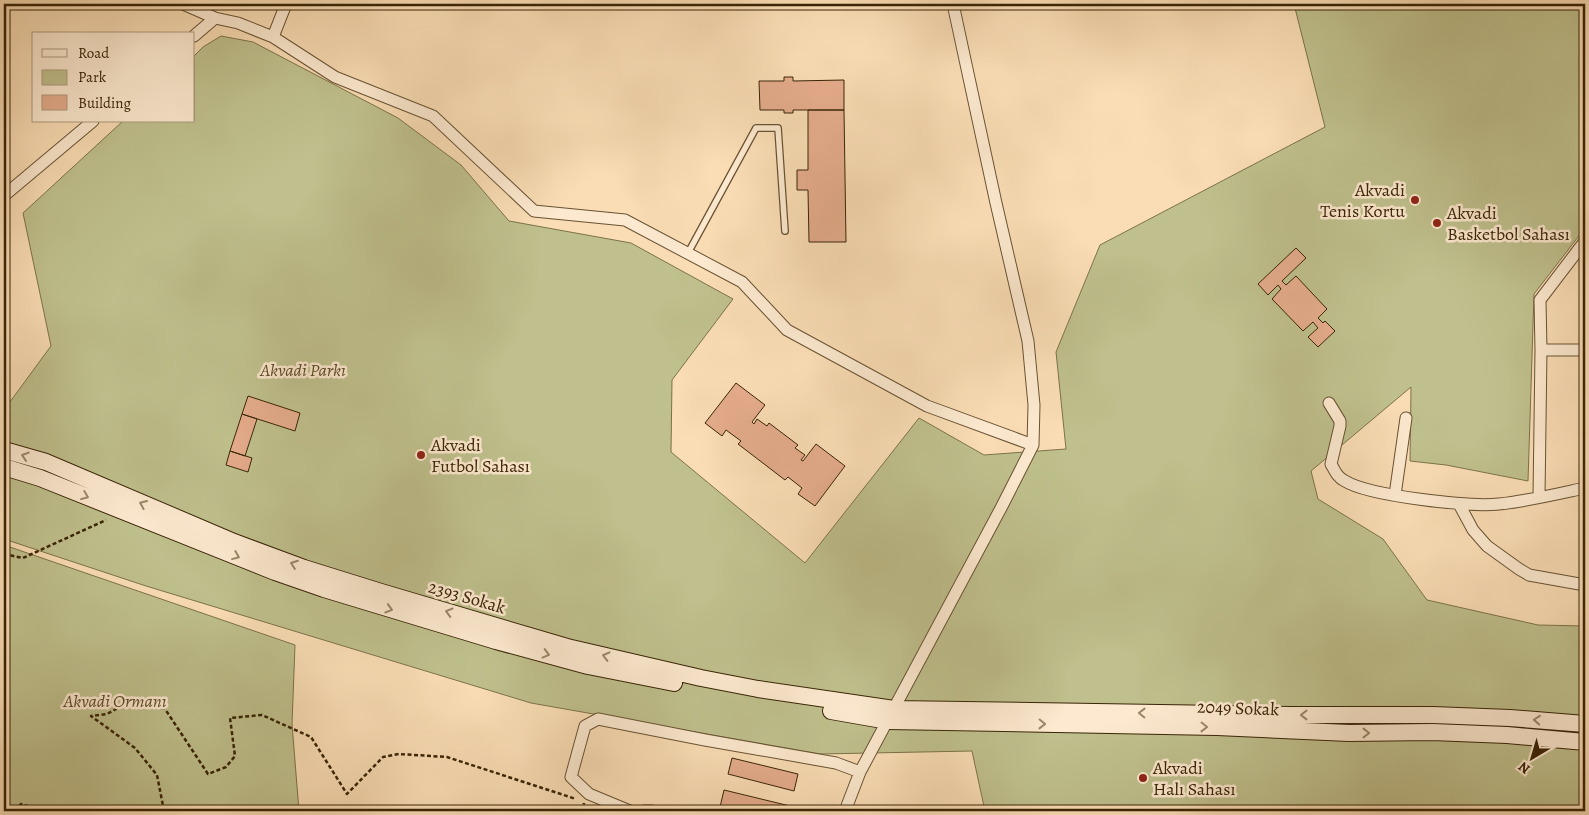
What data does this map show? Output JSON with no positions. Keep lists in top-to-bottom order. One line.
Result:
{"streets":{"main road":["2393 Sokak","2049 Sokak"]},"crossings":[["2393 Sokak","2049 Sokak"]],"parks":["Akvadi Parkı","Akvadi Ormanı"],"places":["Akvadi Tenis Kortu","Akvadi Basketbol Sahası","Akvadi Futbol Sahası","Akvadi Halı Sahası"],"legend":["Road","Park","Building"],"north":"bottom left"}
